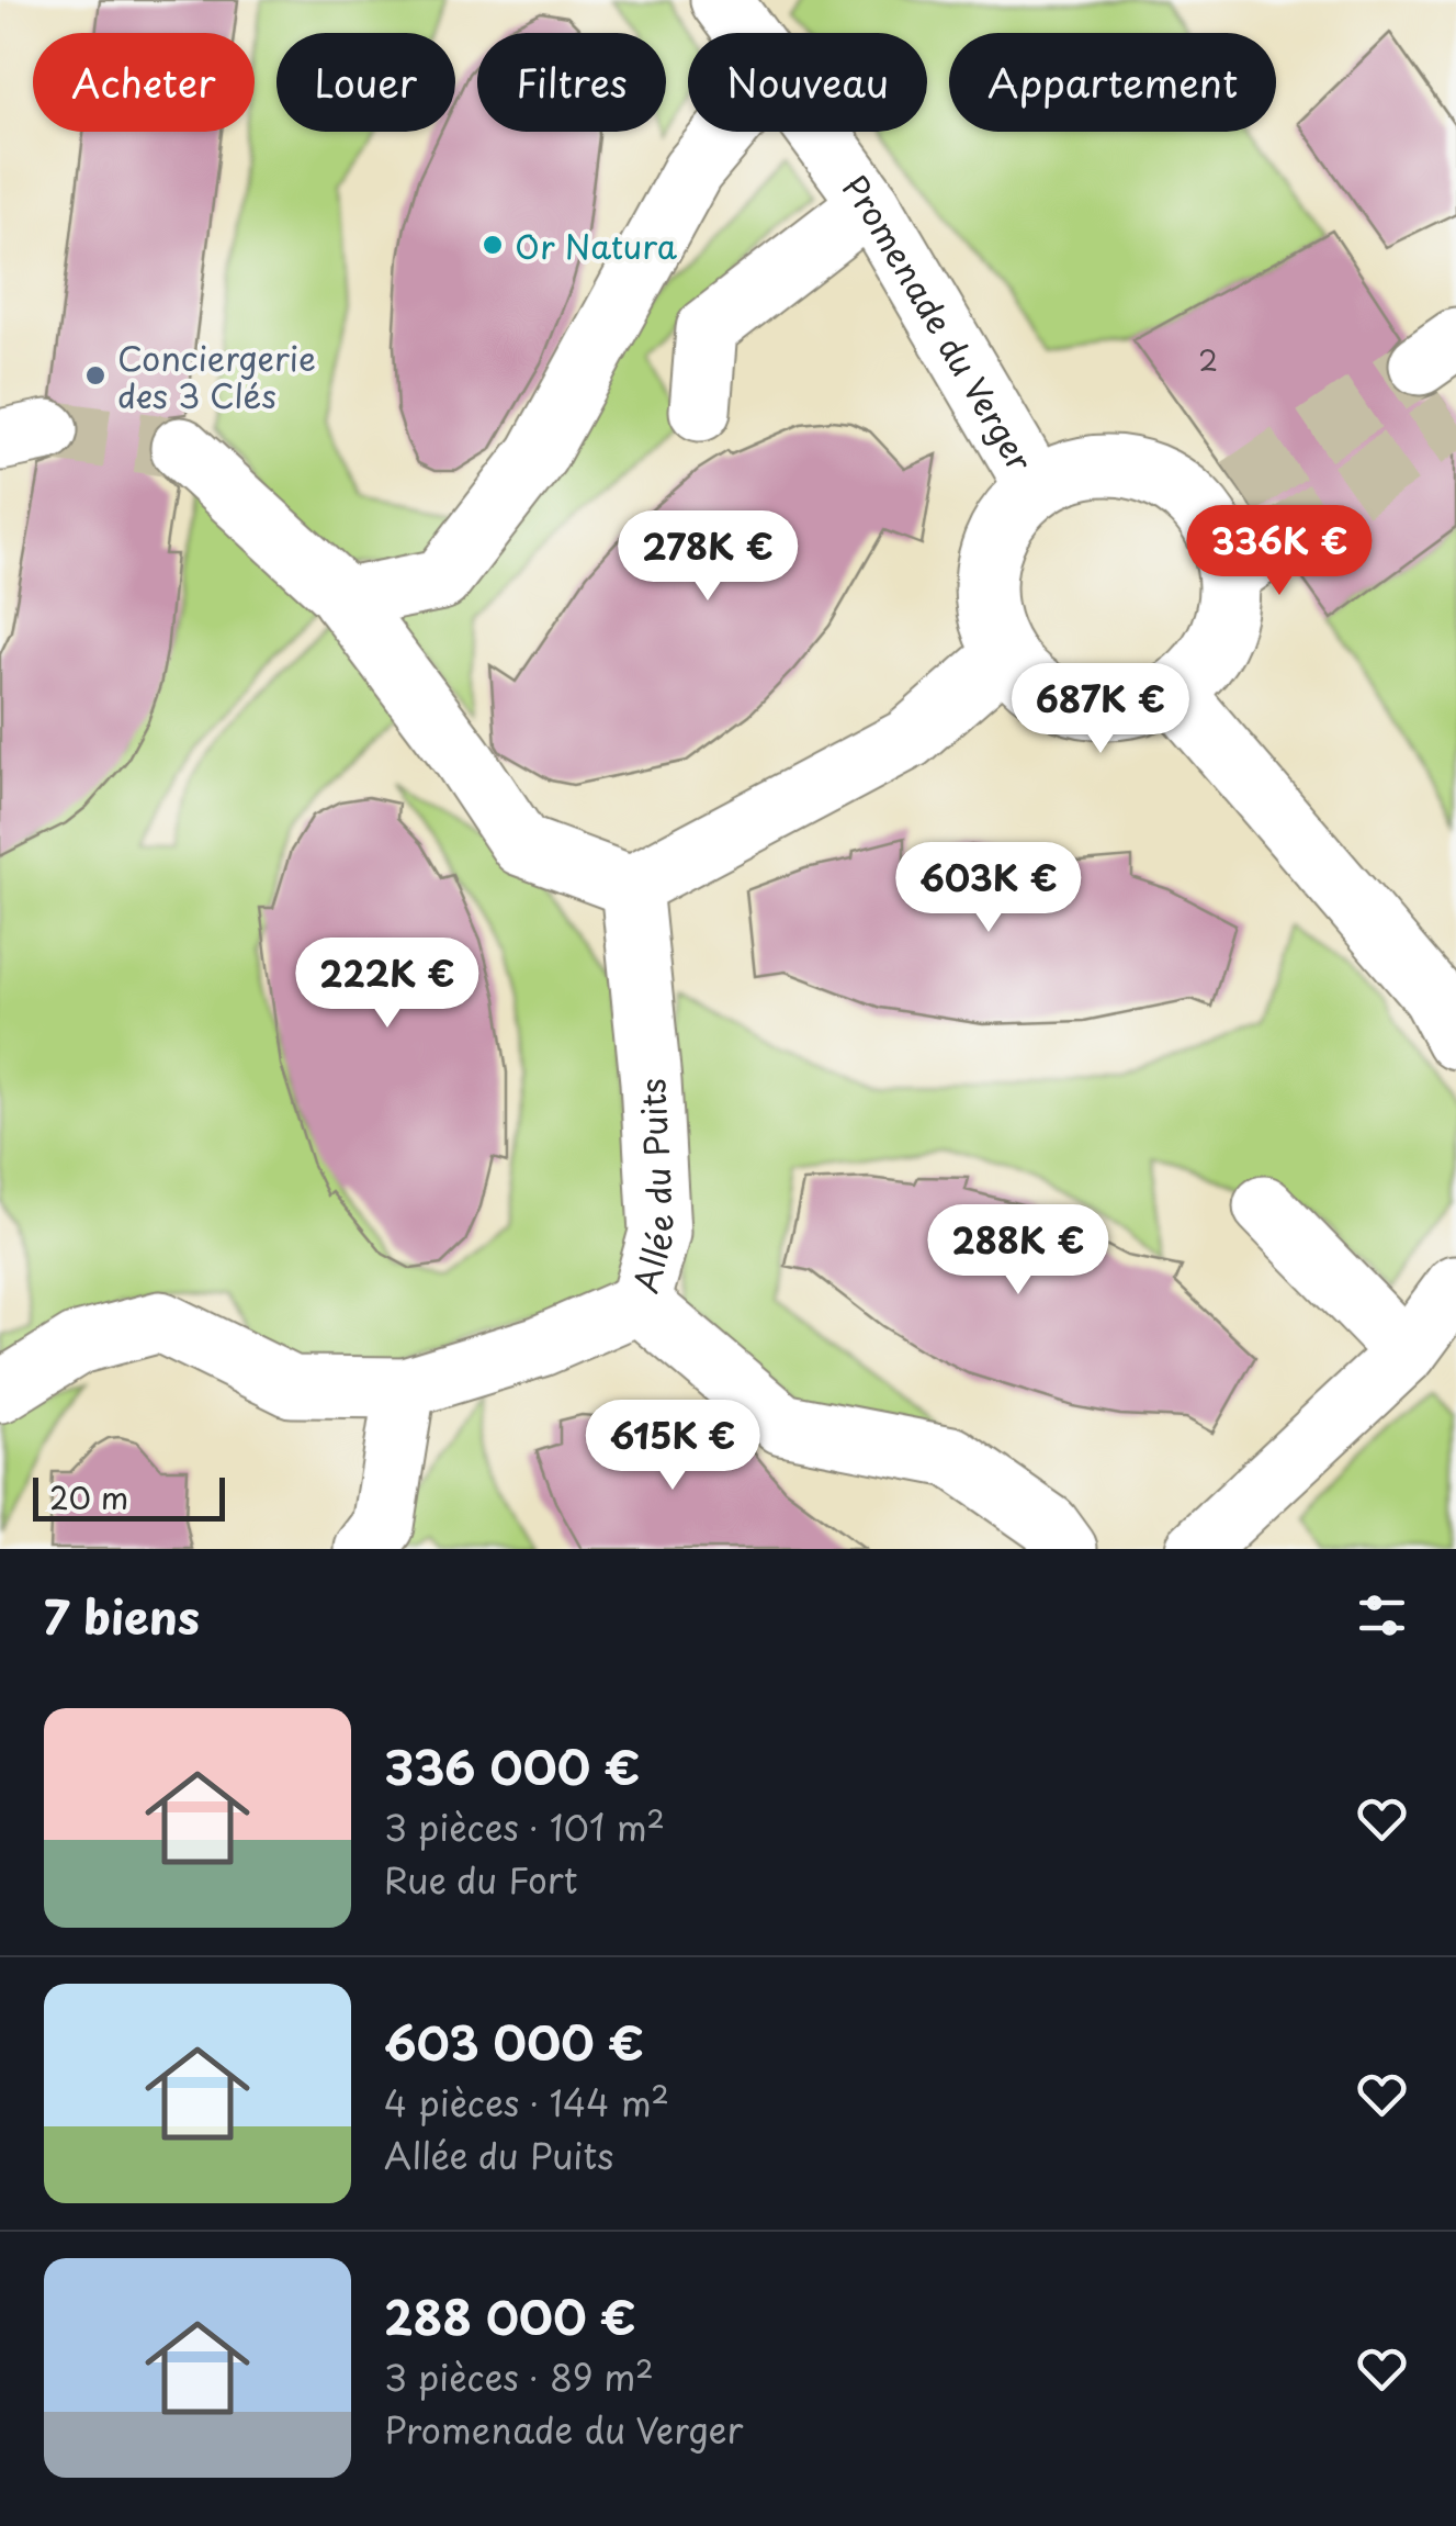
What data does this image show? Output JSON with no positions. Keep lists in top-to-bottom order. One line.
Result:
{"streets":{"street":["Promenade du Verger","Allée du Puits"]},"places":["Or Natura","Conciergerie des 3 Clés"],"house_numbers":["2"],"scale_bar":"20 m","page":{"chip":["Acheter","Louer","Filtres","Nouveau","Appartement"],"price":["336K €","278K €","687K €","603K €","222K €","288K €","615K €"],"scale":"20 m","heading":"7 biens","list":[{"name":"336 000 €","note":"3 pièces · 101 m² · Rue du Fort"},{"name":"603 000 €","note":"4 pièces · 144 m² · Allée du Puits"},{"name":"288 000 €","note":"3 pièces · 89 m² · Promenade du Verger"}]}}
